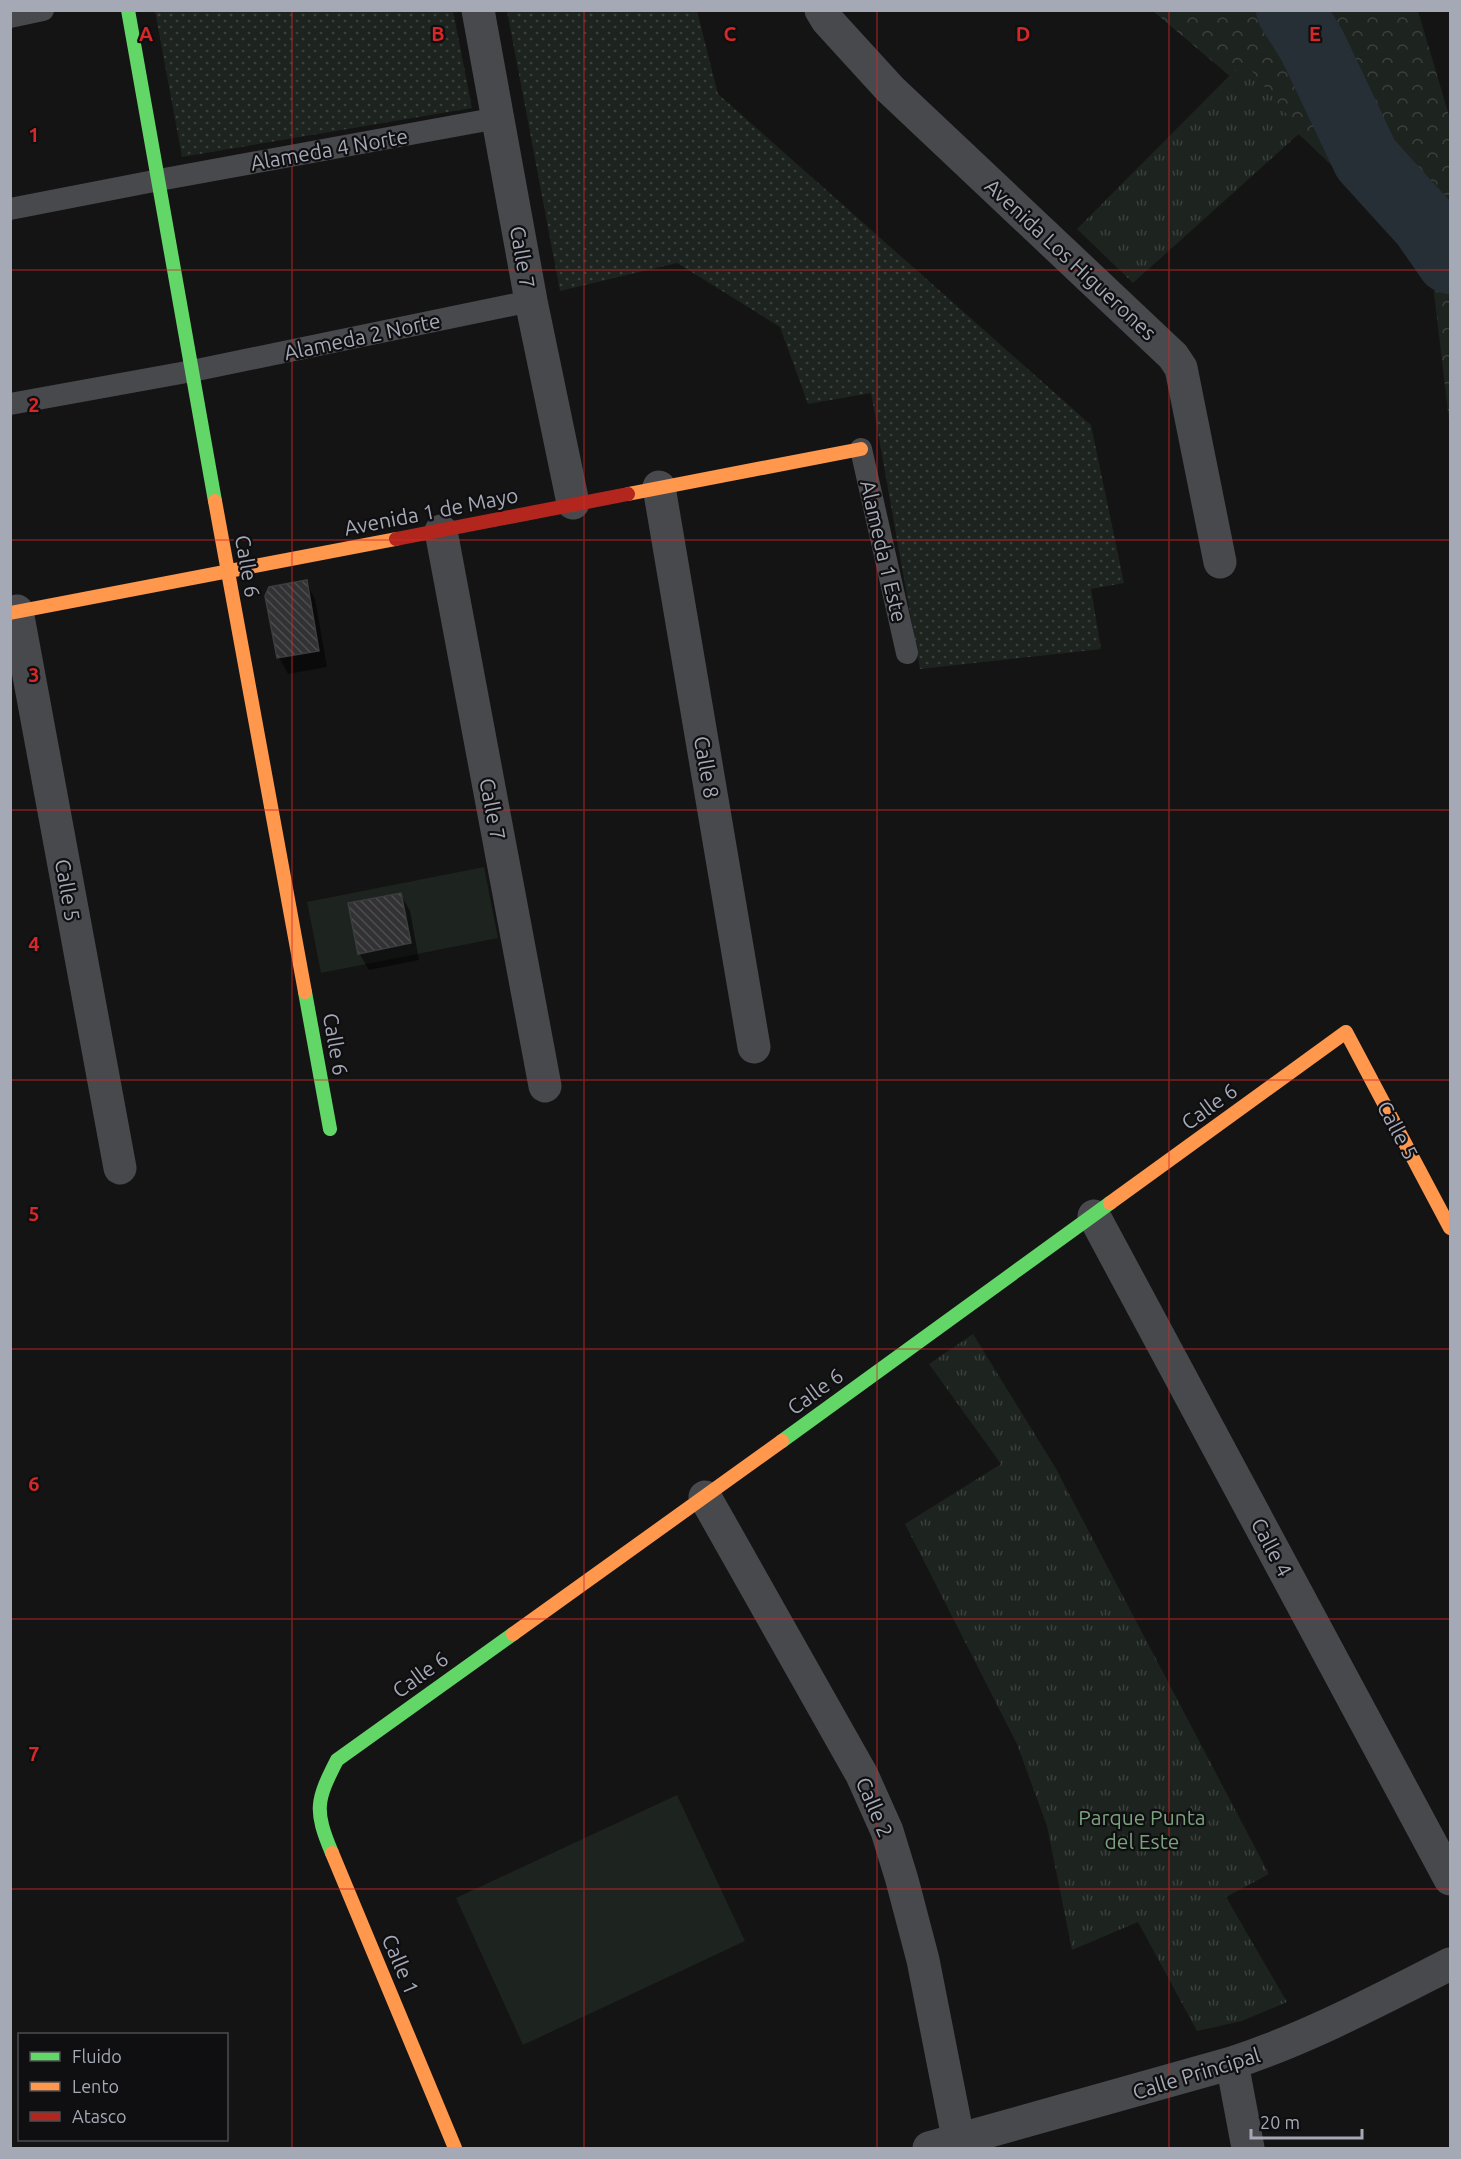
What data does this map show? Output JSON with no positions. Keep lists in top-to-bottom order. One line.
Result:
{"streets":{"street":["Calle 7","Avenida Los Higuerones","Avenida 1 de Mayo","Calle 6","Calle 8","Calle 5","Calle 4","Calle 2","Calle 1","Calle Principal"],"lane":["Alameda 4 Norte","Alameda 2 Norte","Alameda 1 Este"]},"crossings":[["Alameda 4 Norte","Calle 7"],["Alameda 4 Norte","Calle 6"],["Calle 7","Alameda 2 Norte"],["Calle 7","Avenida 1 de Mayo"],["Alameda 2 Norte","Calle 6"],["Avenida 1 de Mayo","Alameda 1 Este"],["Avenida 1 de Mayo","Calle 6"],["Avenida 1 de Mayo","Calle 8"],["Avenida 1 de Mayo","Calle 5"],["Calle 6","Calle 5"],["Calle 6","Calle 4"],["Calle 6","Calle 2"],["Calle 6","Calle 1"],["Calle 2","Calle Principal"]],"parks":["Parque Punta del Este"],"legend":["Fluido","Lento","Atasco"],"scale_bar":"20 m","grid":{"columns":["A","B","C","D","E"],"rows":["1","2","3","4","5","6","7"]}}
